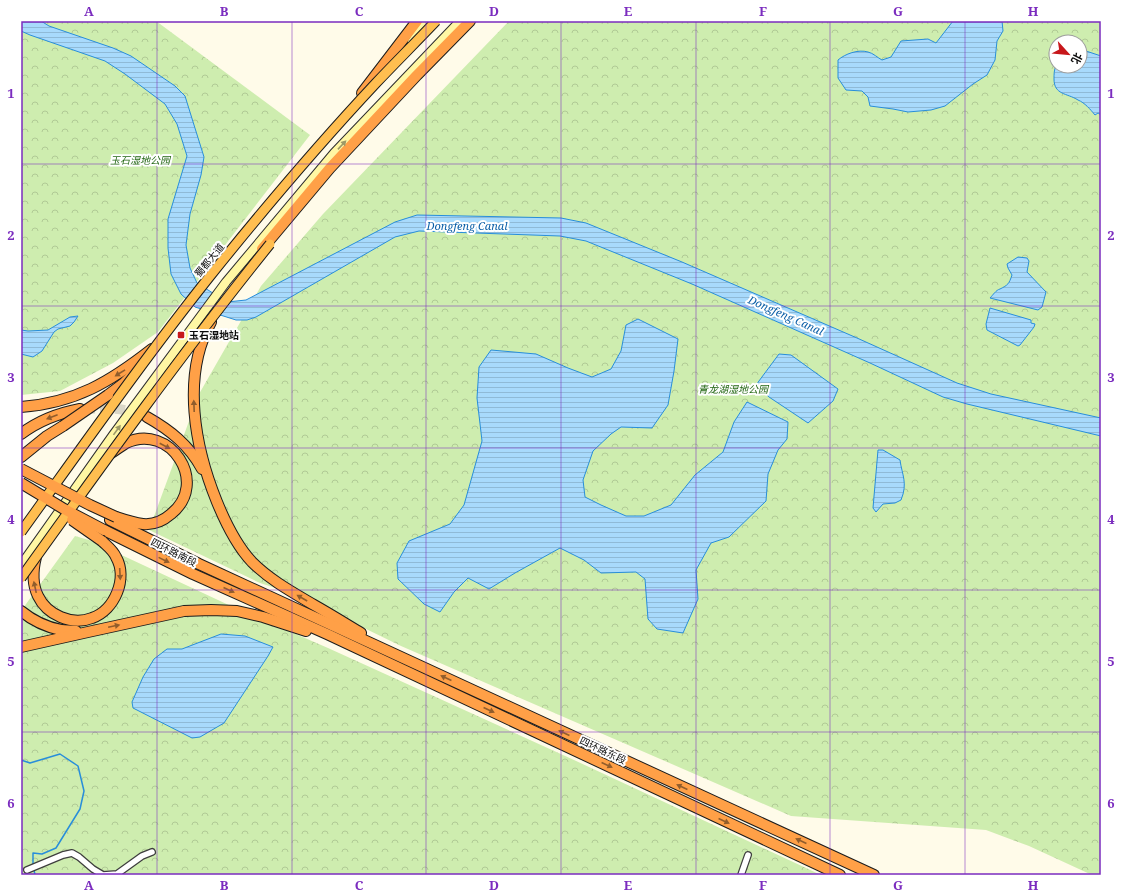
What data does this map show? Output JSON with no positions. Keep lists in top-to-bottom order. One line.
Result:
{"streets":{"highway":["蜀都大道","四环路南段","四环路东段"]},"crossings":[["四环路南段","四环路东段"]],"water":["Dongfeng Canal"],"parks":["玉石湿地公园","青龙湖湿地公园"],"places":{"transit":["玉石湿地站"]},"north":"bottom right","grid":{"columns":["A","B","C","D","E","F","G","H"],"rows":["1","2","3","4","5","6"]}}
